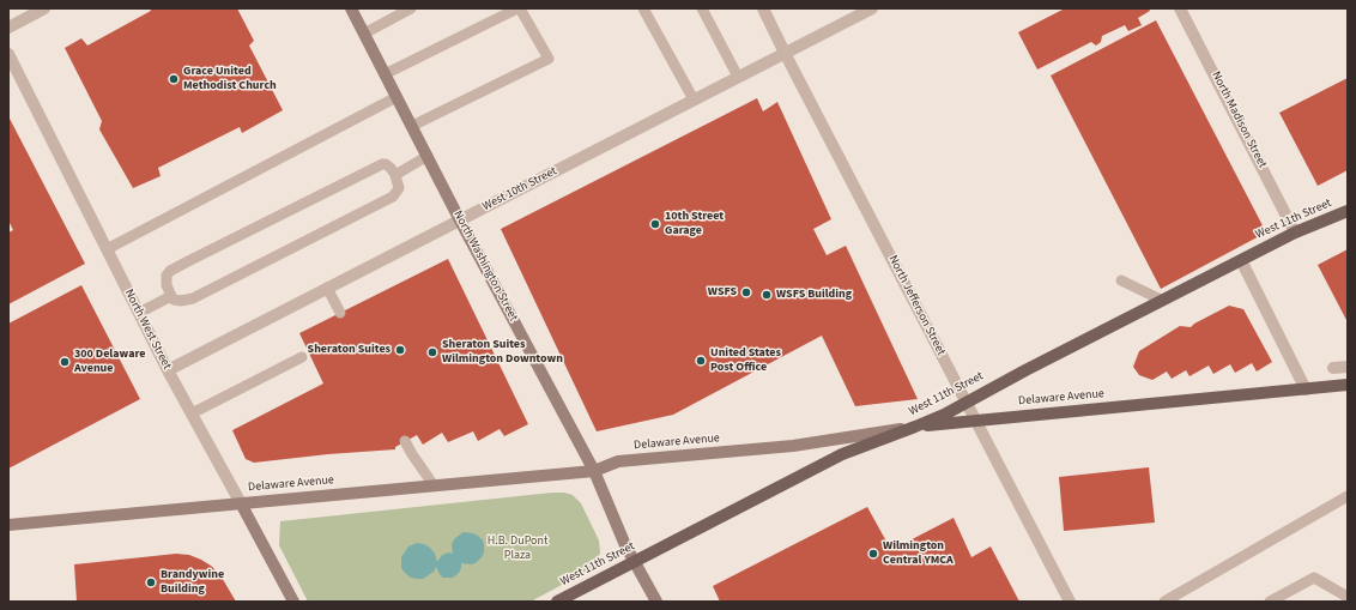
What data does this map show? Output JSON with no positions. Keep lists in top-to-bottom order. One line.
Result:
{"streets":{"main road":["West 11th Street","North Washington Street","North West Street","Delaware Avenue"],"street":["North Madison Street","West 10th Street","North Jefferson Street"]},"crossings":[["North Madison Street","West 11th Street"],["West 10th Street","North Washington Street"],["West 10th Street","North Jefferson Street"],["West 10th Street","North West Street"],["West 11th Street","North Washington Street"],["West 11th Street","North Jefferson Street"],["West 11th Street","Delaware Avenue"],["North Washington Street","Delaware Avenue"],["North Jefferson Street","Delaware Avenue"],["North West Street","Delaware Avenue"]],"parks":["H.B. DuPont Plaza"],"places":["Grace United Methodist Church","10th Street Garage","WSFS","WSFS Building","Sheraton Suites","Sheraton Suites Wilmington Downtown","United States Post Office","300 Delaware Avenue","Wilmington Central YMCA","Brandywine Building"]}
